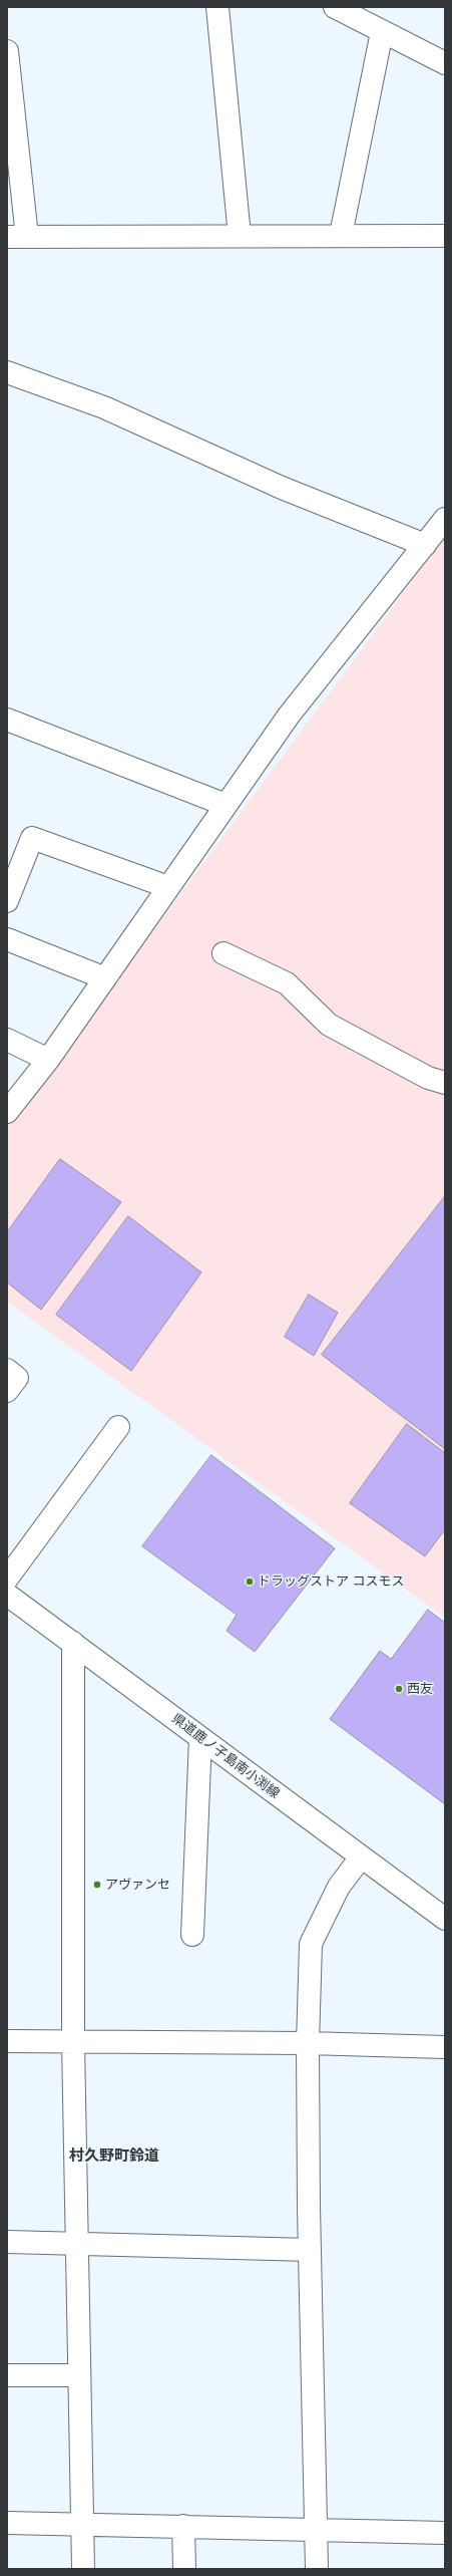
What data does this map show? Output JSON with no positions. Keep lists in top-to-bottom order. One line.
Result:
{"streets":{"street":["県道鹿ノ子島南小渕線"]},"districts":["村久野町鈴道"],"places":["ドラッグストア コスモス","西友","アヴァンセ"]}
